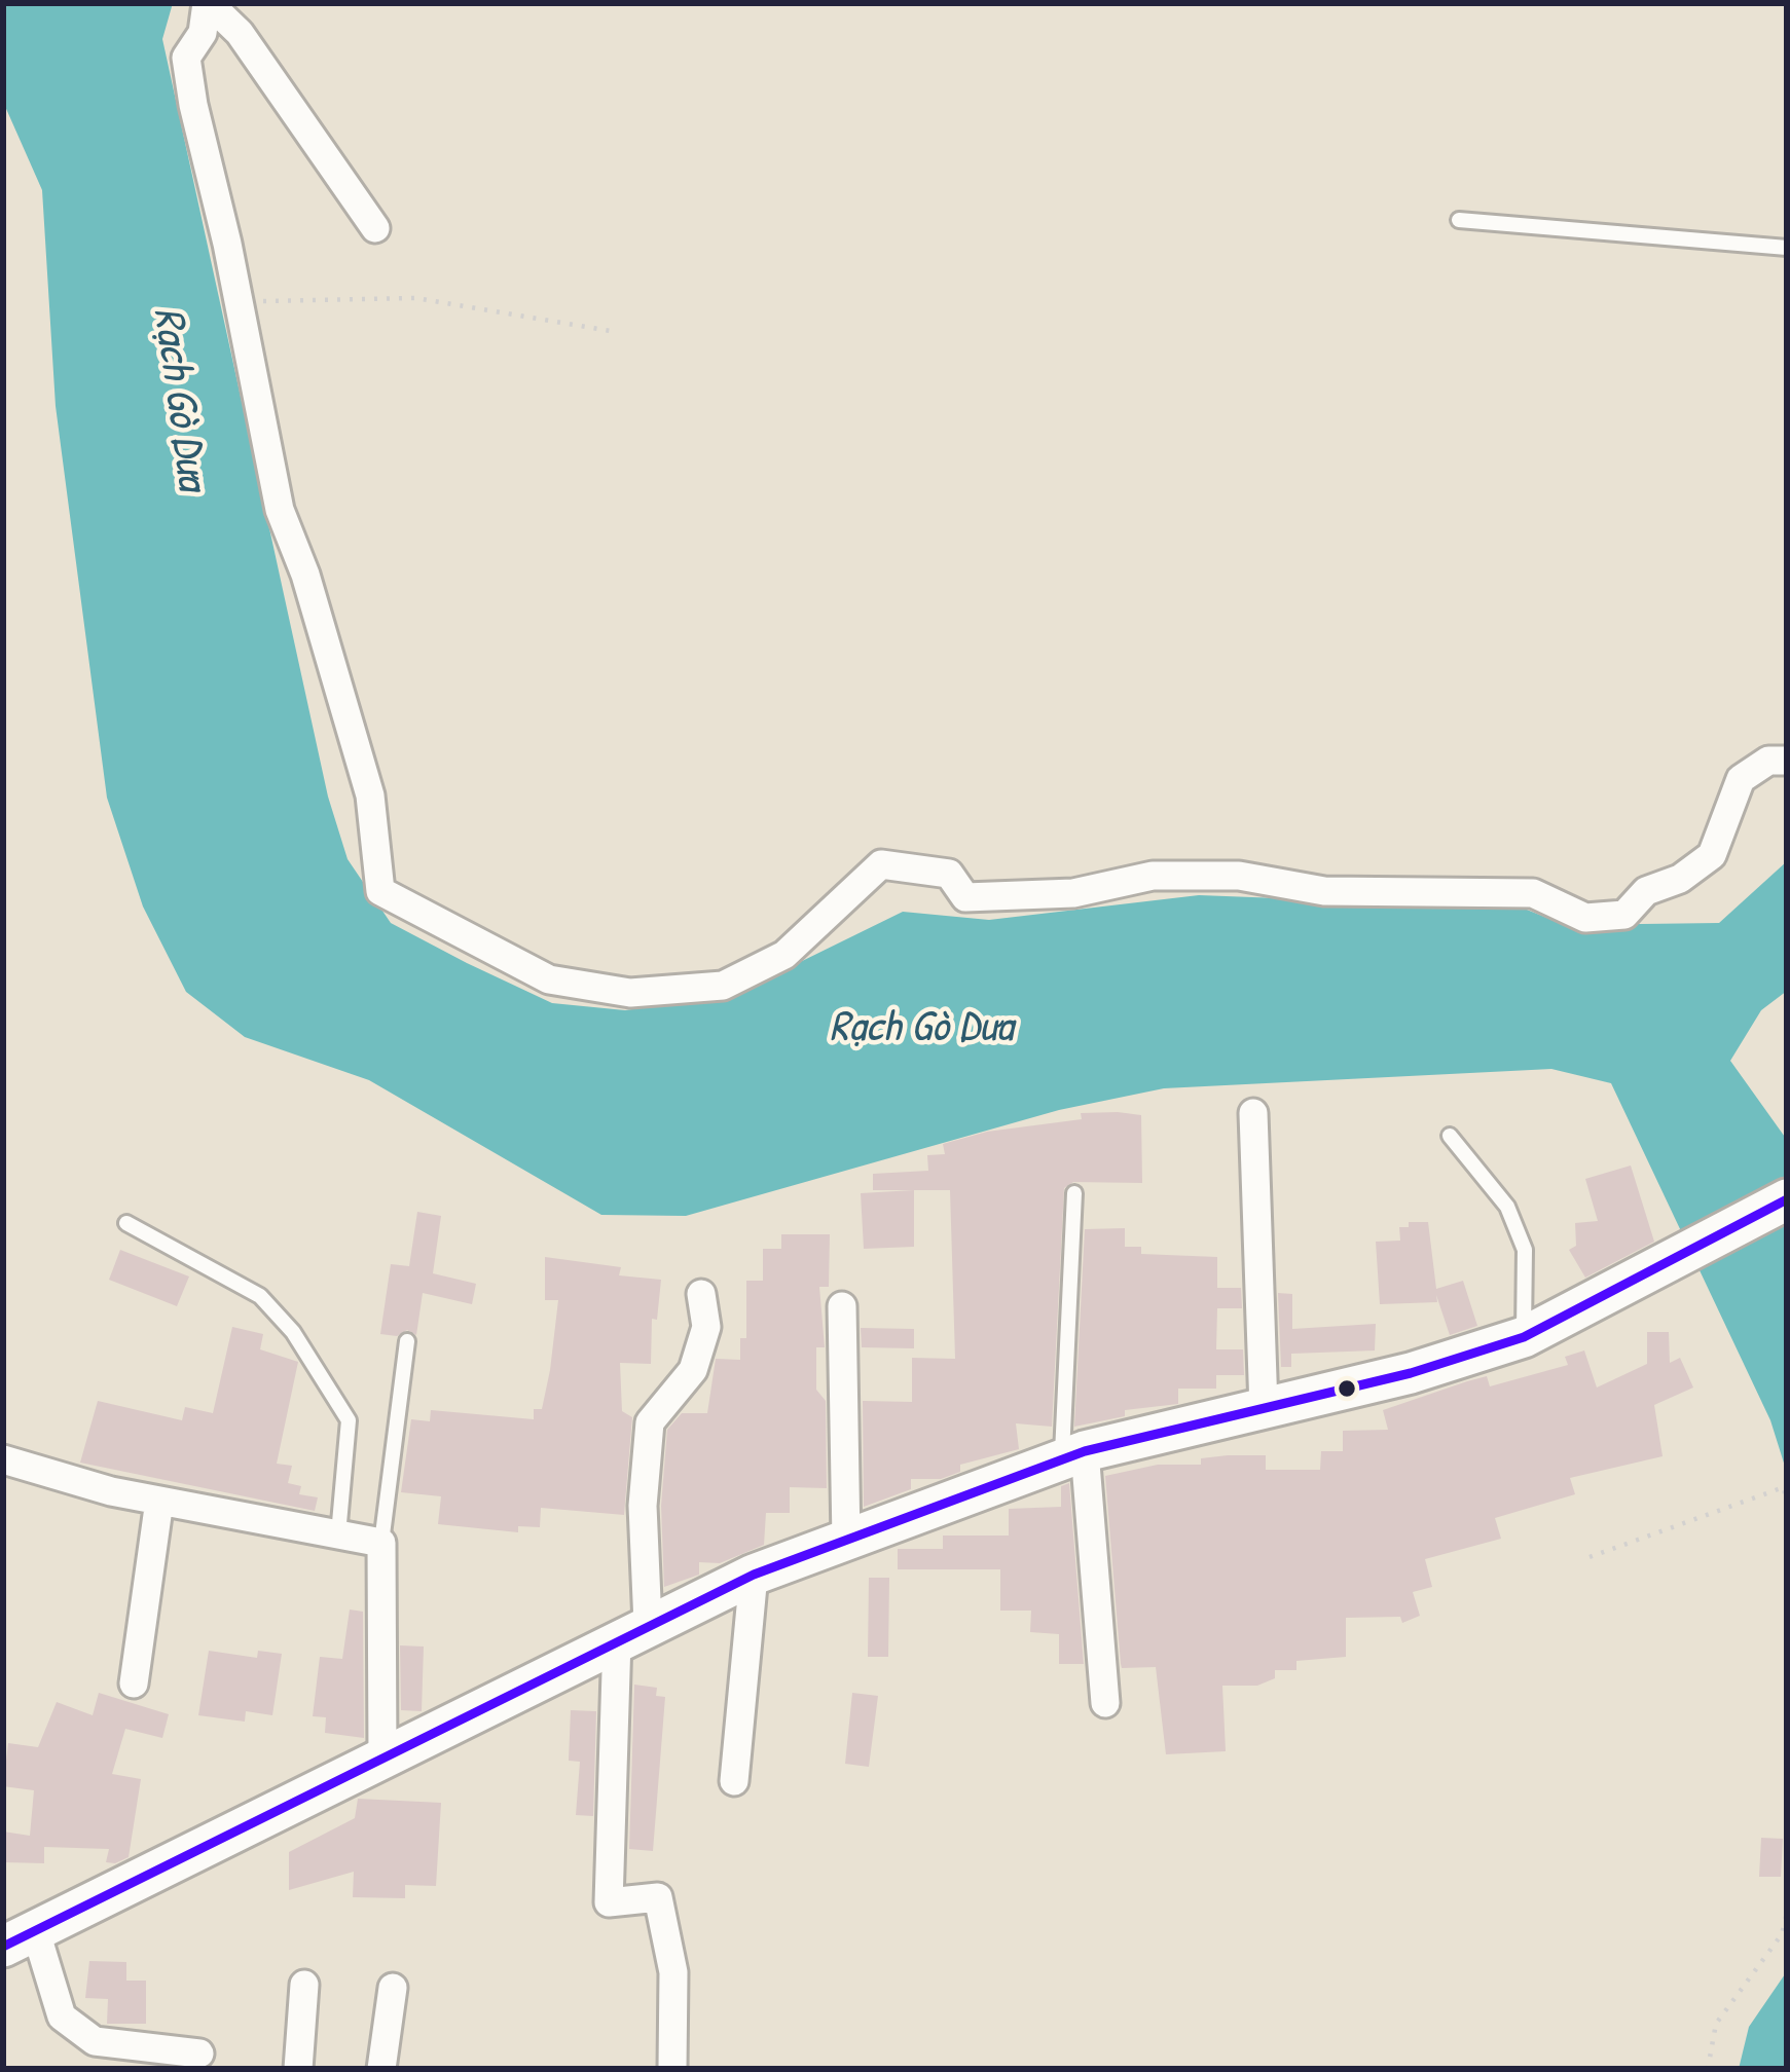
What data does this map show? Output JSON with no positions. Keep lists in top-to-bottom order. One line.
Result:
{"water":["Rạch Gò Dưa"]}
